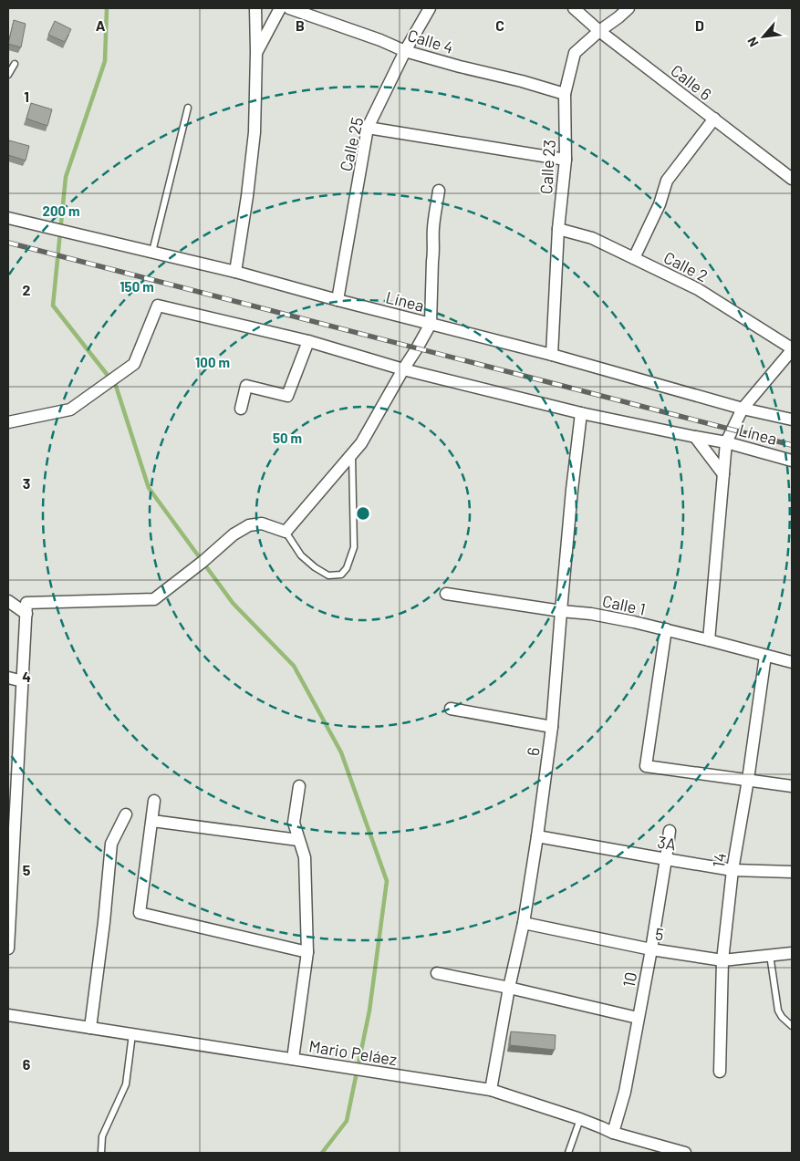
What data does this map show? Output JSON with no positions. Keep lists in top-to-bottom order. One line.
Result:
{"streets":{"street":["Calle 4","Calle 6","Calle 25","Calle 23","Calle 2","Línea","Calle 1","6","3A","14","5","10","Mario Peláez"]},"crossings":[["Calle 4","Calle 25"],["Calle 4","Calle 23"],["Calle 6","Calle 23"],["Calle 25","Línea"],["Calle 23","Calle 2"],["Calle 23","Línea"],["Línea","6"],["Calle 1","6"],["Calle 1","14"],["6","3A"],["6","5"],["6","Mario Peláez"],["3A","14"],["3A","10"],["14","5"],["5","10"],["10","Mario Peláez"]],"north":"bottom left","grid":{"columns":["A","B","C","D"],"rows":["1","2","3","4","5","6"]},"rings":["200 m","150 m","100 m","50 m"]}
